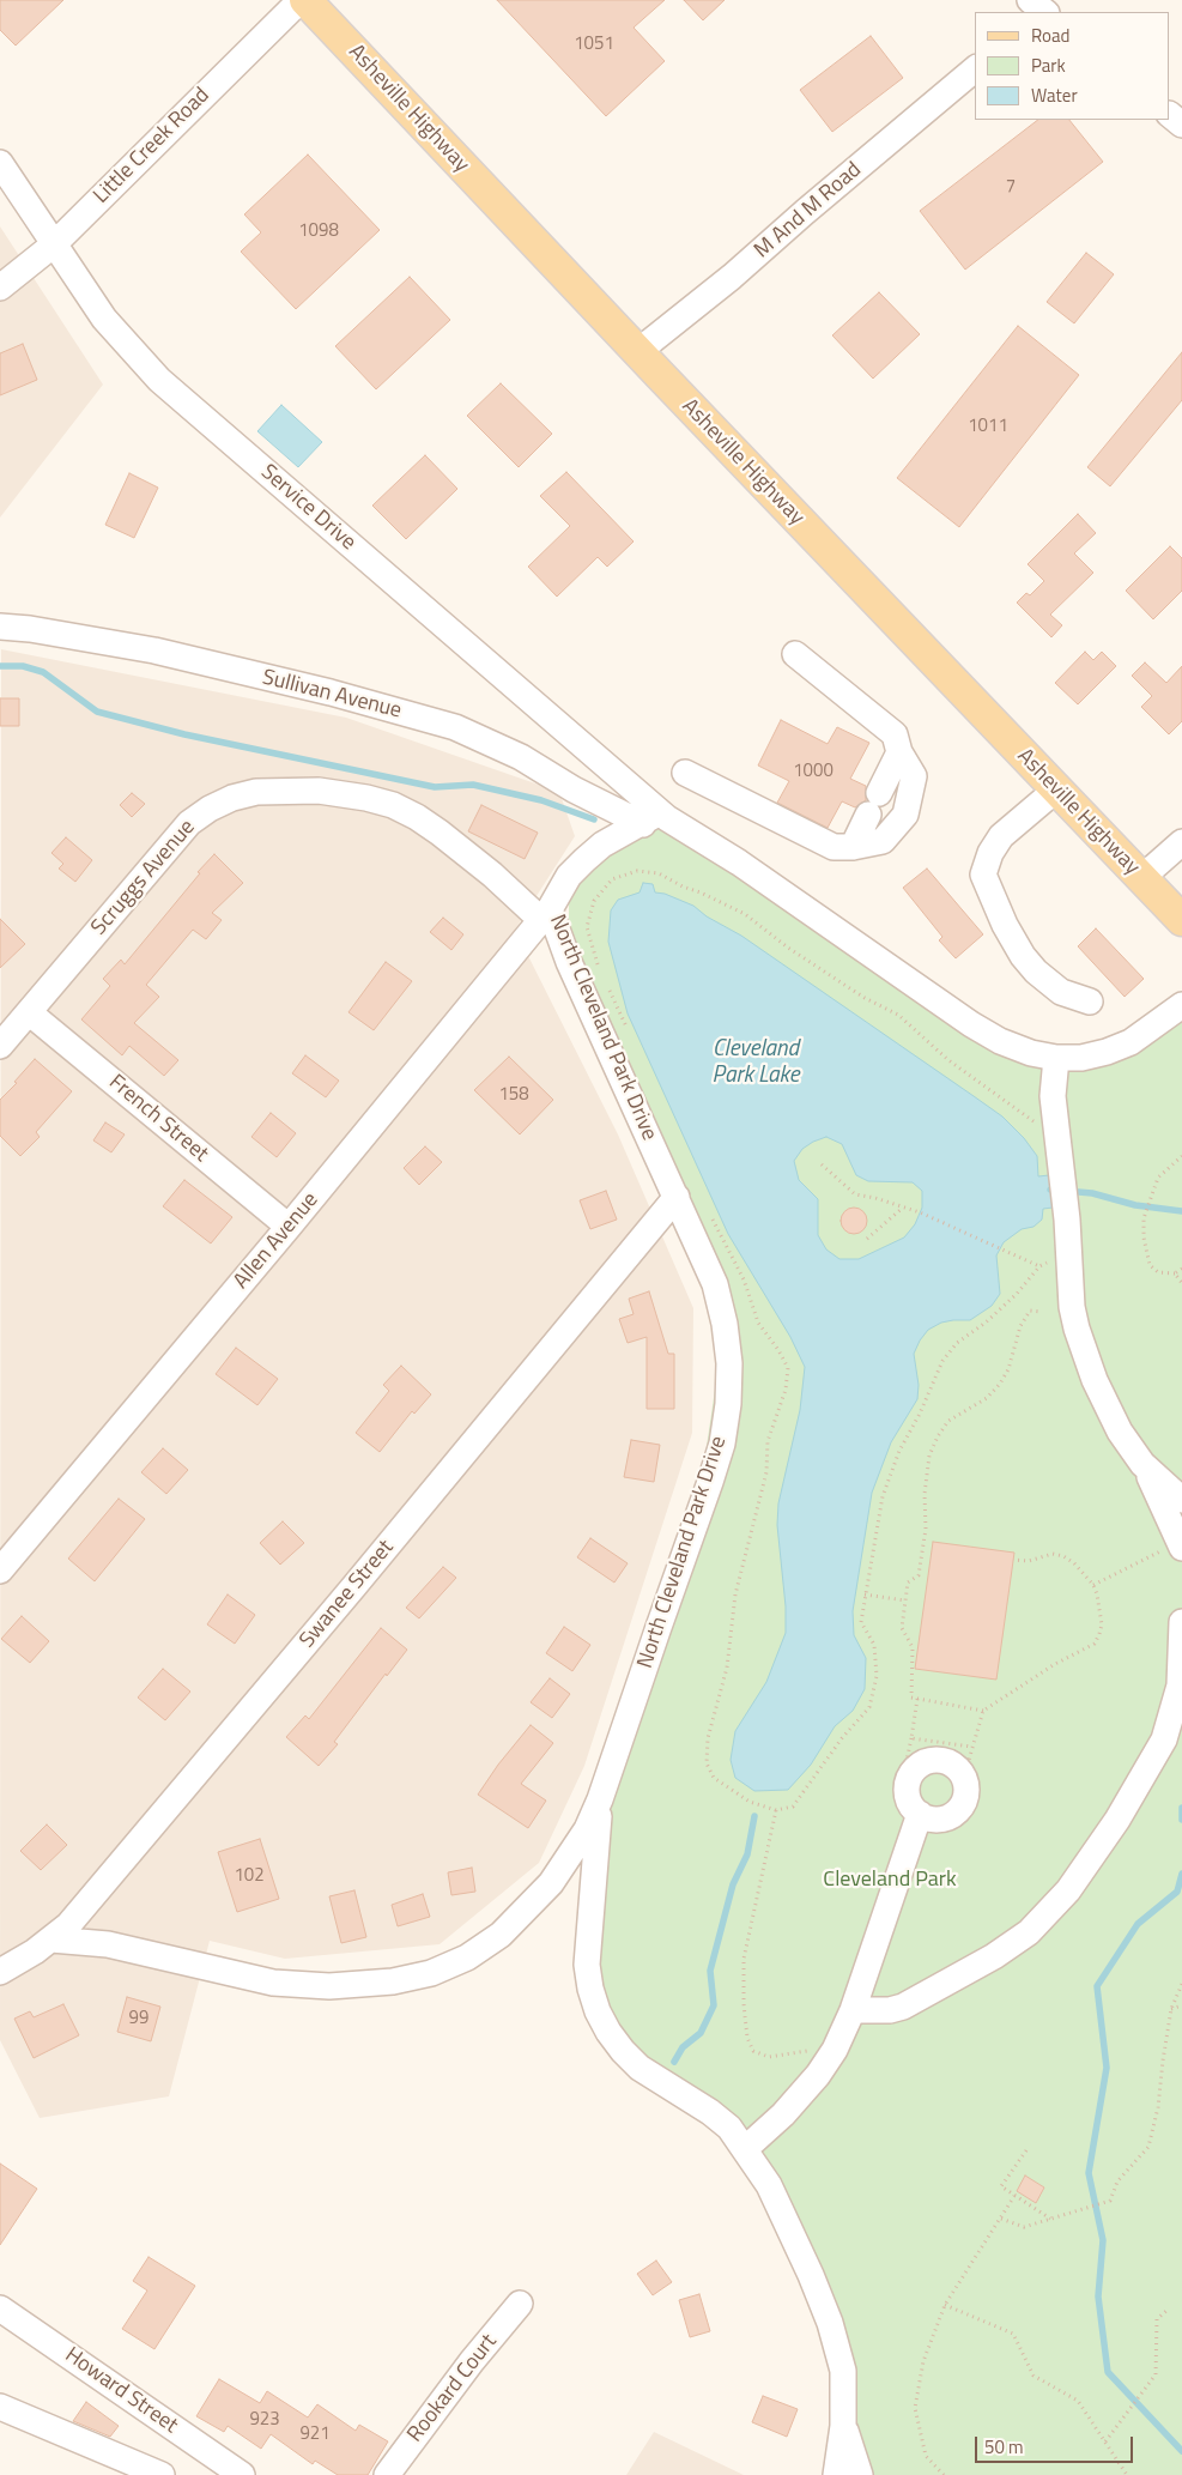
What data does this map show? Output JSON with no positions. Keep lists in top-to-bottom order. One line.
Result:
{"streets":{"main road":["Asheville Highway"],"street":["Little Creek Road","M And M Road","Service Drive","Sullivan Avenue","Scruggs Avenue","North Cleveland Park Drive","French Street","Allen Avenue","Swanee Street","Rookard Court","Howard Street"]},"crossings":[["Asheville Highway","M And M Road"],["Little Creek Road","Service Drive"],["Service Drive","Sullivan Avenue"],["Service Drive","North Cleveland Park Drive"],["Sullivan Avenue","North Cleveland Park Drive"],["Scruggs Avenue","North Cleveland Park Drive"],["Scruggs Avenue","French Street"],["Scruggs Avenue","Allen Avenue"],["North Cleveland Park Drive","Allen Avenue"],["North Cleveland Park Drive","Swanee Street"],["French Street","Allen Avenue"]],"water":["Cleveland Park Lake"],"parks":["Cleveland Park"],"house_numbers":["1051","7","1098","1011","1000","158","102","99","923","921"],"legend":["Road","Park","Water"],"scale_bar":"50 m"}
